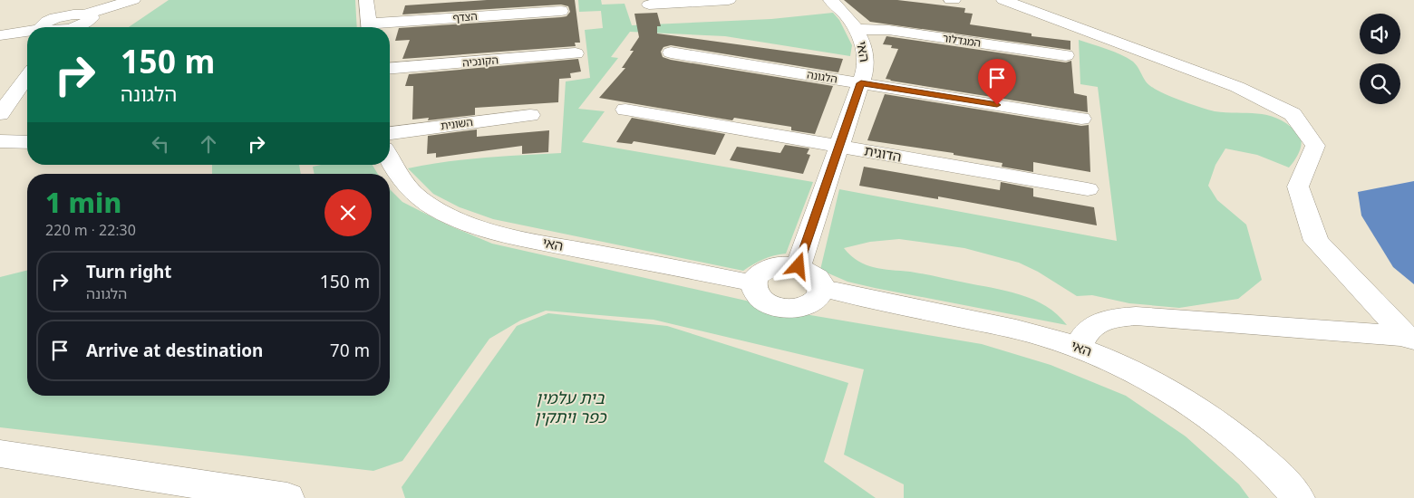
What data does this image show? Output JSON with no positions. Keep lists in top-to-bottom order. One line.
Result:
{"streets":{"street":["הצדף","המגדלור","האי","הקונכיה","הלגונה","השונית","הדוגית"]},"crossings":[["המגדלור","האי"],["האי","הלגונה"],["האי","הדוגית"]],"parks":["בית עלמין כפר ויתקין"],"page":{"turn":["150 m","הלגונה"],"heading":["1 min","220 m · 22:30"],"list":[{"name":"Turn right","note":"הלגונה","value":"150 m"},{"name":"Arrive at destination","value":"70 m"}]}}
